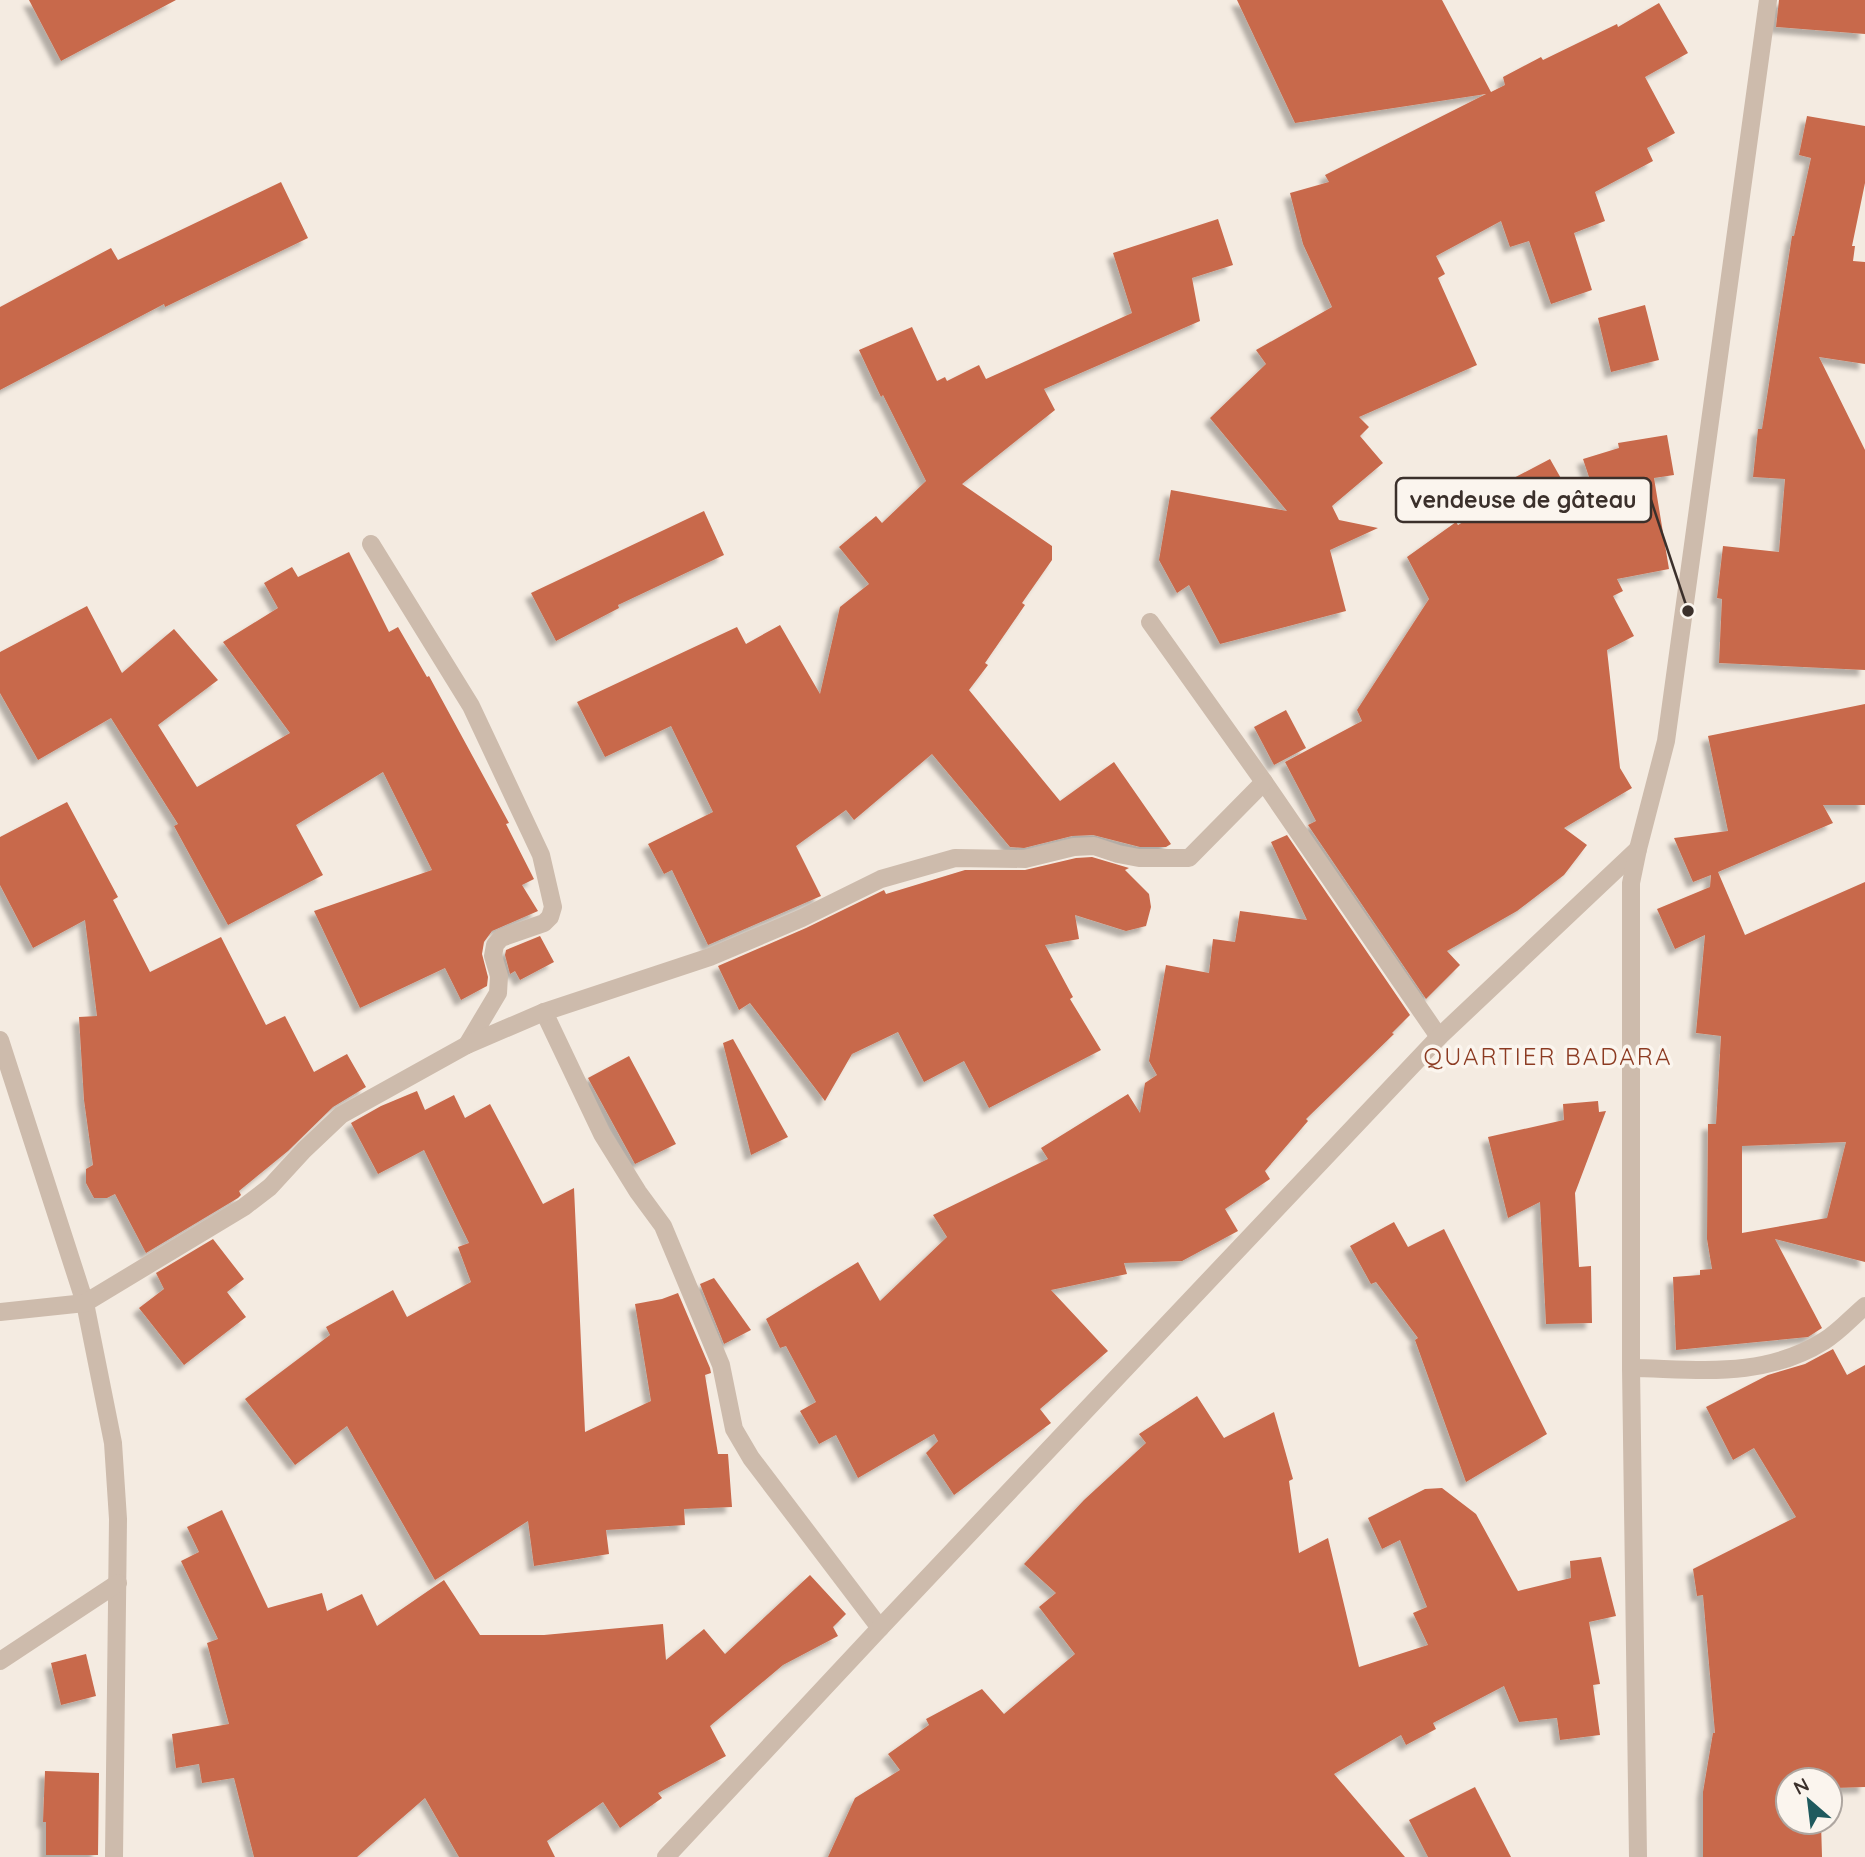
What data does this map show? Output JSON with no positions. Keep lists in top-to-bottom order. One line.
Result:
{"districts":["QUARTIER BADARA"],"places":["vendeuse de gâteau"],"north":"top left"}
